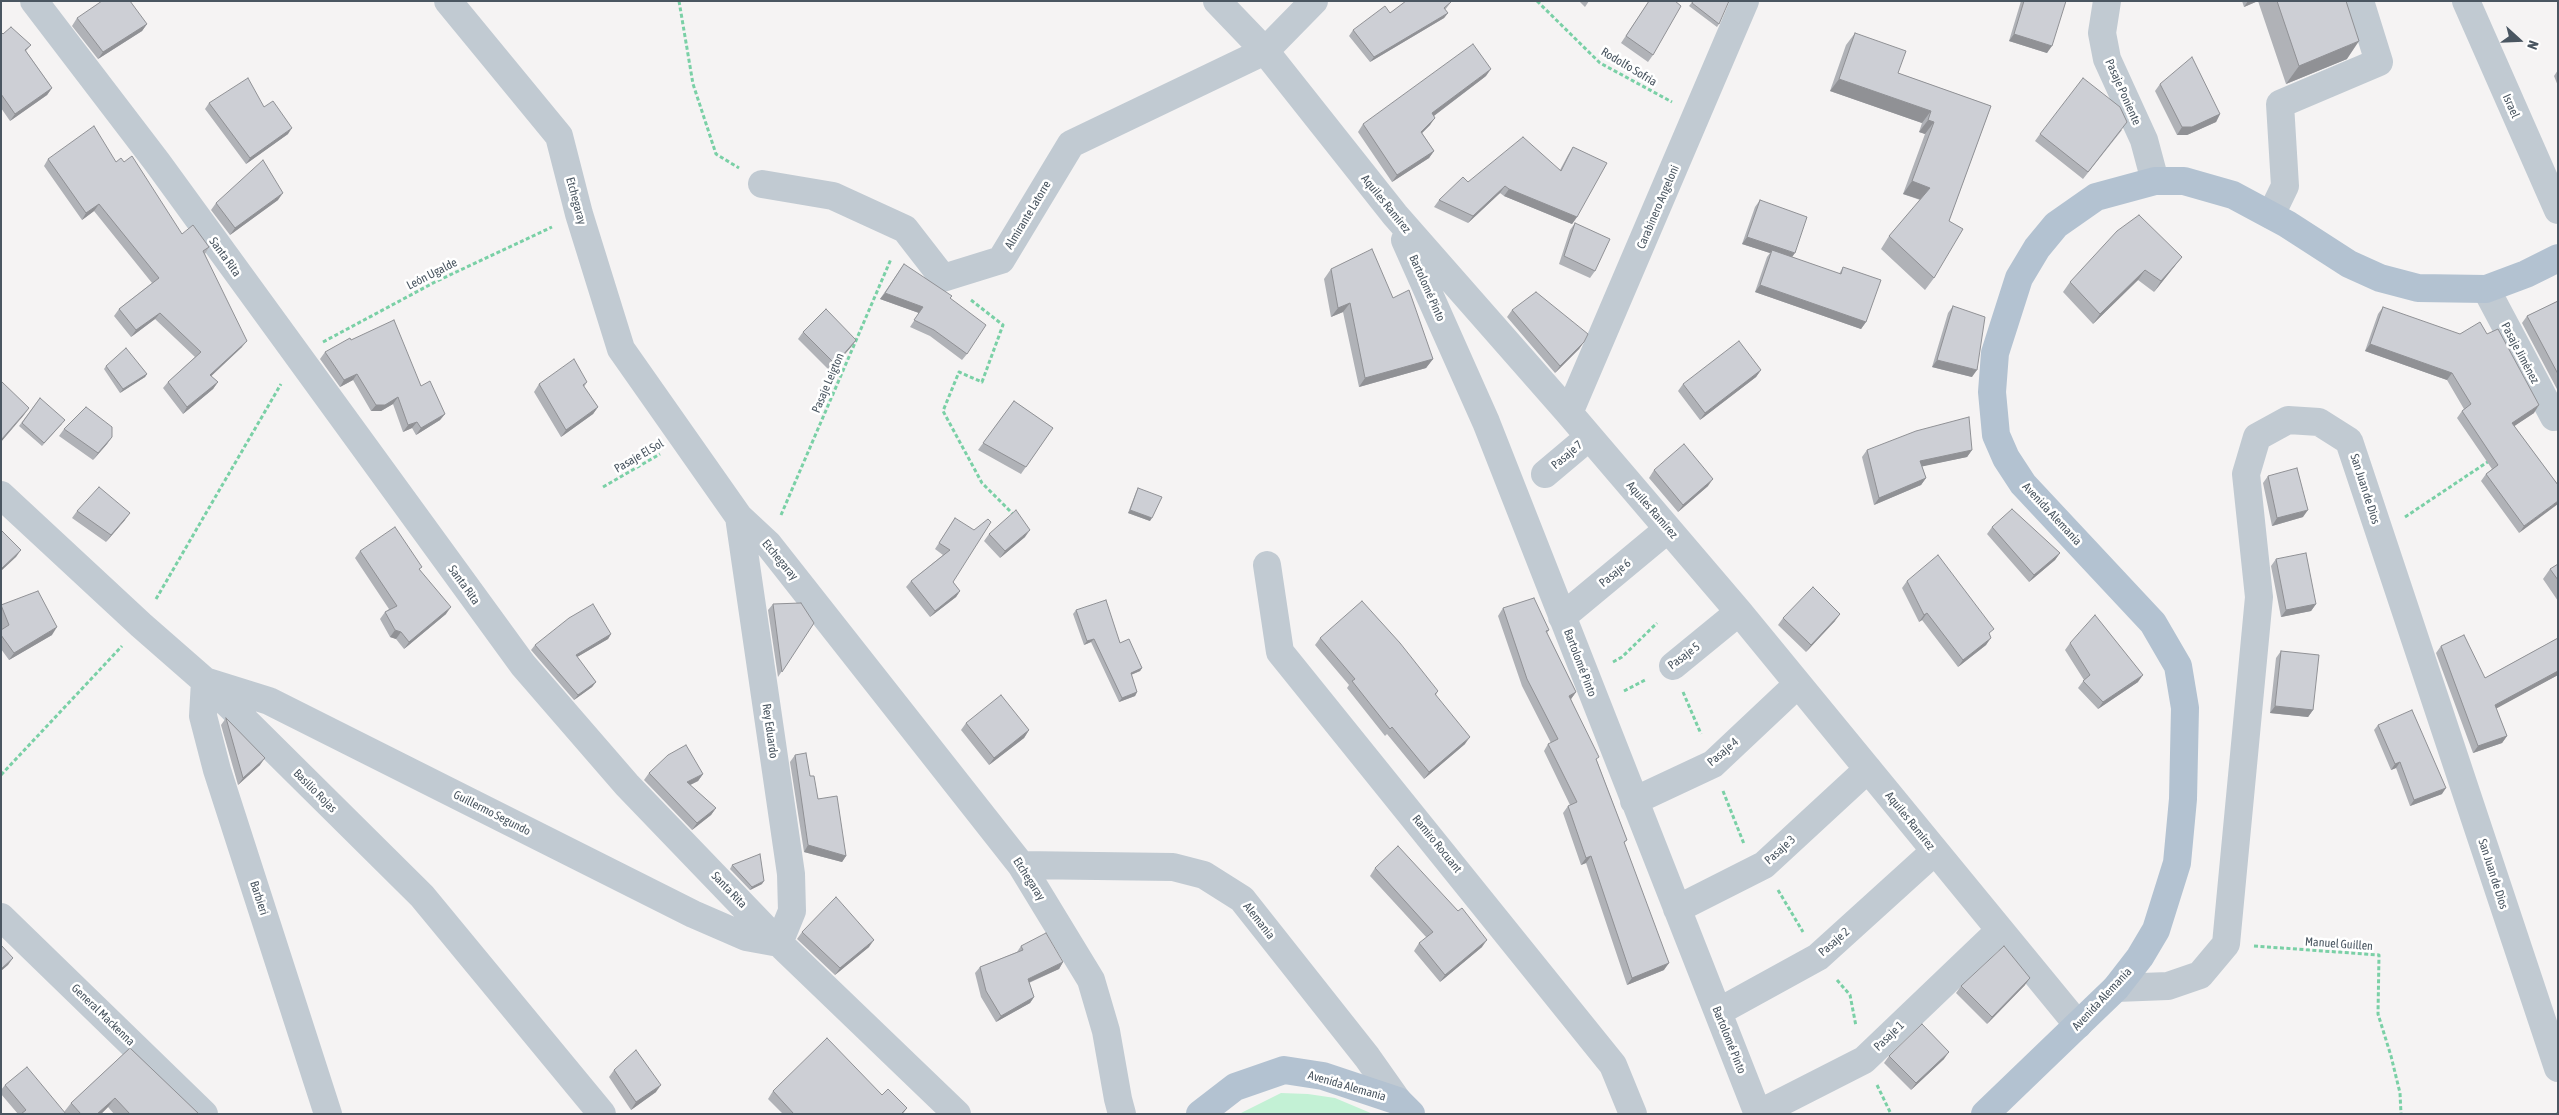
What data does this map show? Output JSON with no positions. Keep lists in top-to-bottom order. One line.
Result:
{"streets":{"main road":["Avenida Alemania"],"street":["Pasaje Poniente","Israel","Etchegaray","Aquiles Ramírez","Carabinero Angeloni","Almirante Latorre","Santa Rita","Bartolomé Pinto","Pasaje Jiménez","Pasaje 7","San Juan de Dios","Pasaje 6","Pasaje 5","Rey Eduardo","Pasaje 4","Basilio Rojas","Guillermo Segundo","Ramiro Rocuant","Pasaje 3","Barbieri","Alemania","Pasaje 2","General Mackenna","Pasaje 1"],"path":["Rodolfo Sofria","León Ugalde","Pasaje Leigton","Pasaje El Sol","Manuel Guillen"]},"crossings":[["Rodolfo Sofria","Carabinero Angeloni"],["Pasaje Poniente","Avenida Alemania"],["Etchegaray","León Ugalde"],["Etchegaray","Pasaje Leigton"],["Etchegaray","Pasaje El Sol"],["Etchegaray","Rey Eduardo"],["Etchegaray","Alemania"],["Aquiles Ramírez","Carabinero Angeloni"],["Aquiles Ramírez","Almirante Latorre"],["Aquiles Ramírez","Bartolomé Pinto"],["Aquiles Ramírez","Pasaje 7"],["Aquiles Ramírez","Avenida Alemania"],["Aquiles Ramírez","Pasaje 6"],["Aquiles Ramírez","Pasaje 5"],["Aquiles Ramírez","Pasaje 4"],["Aquiles Ramírez","Pasaje 3"],["Aquiles Ramírez","Pasaje 2"],["Aquiles Ramírez","Pasaje 1"],["Santa Rita","León Ugalde"],["Santa Rita","Rey Eduardo"],["Santa Rita","Guillermo Segundo"],["Bartolomé Pinto","Pasaje 6"],["Bartolomé Pinto","Pasaje 5"],["Bartolomé Pinto","Pasaje 4"],["Bartolomé Pinto","Pasaje 3"],["Bartolomé Pinto","Pasaje 2"],["Bartolomé Pinto","Pasaje 1"],["Pasaje Jiménez","Avenida Alemania"],["San Juan de Dios","Manuel Guillen"],["Avenida Alemania","Alemania"],["Rey Eduardo","Guillermo Segundo"],["Basilio Rojas","Guillermo Segundo"],["Basilio Rojas","Barbieri"],["Guillermo Segundo","Barbieri"]],"north":"right"}
